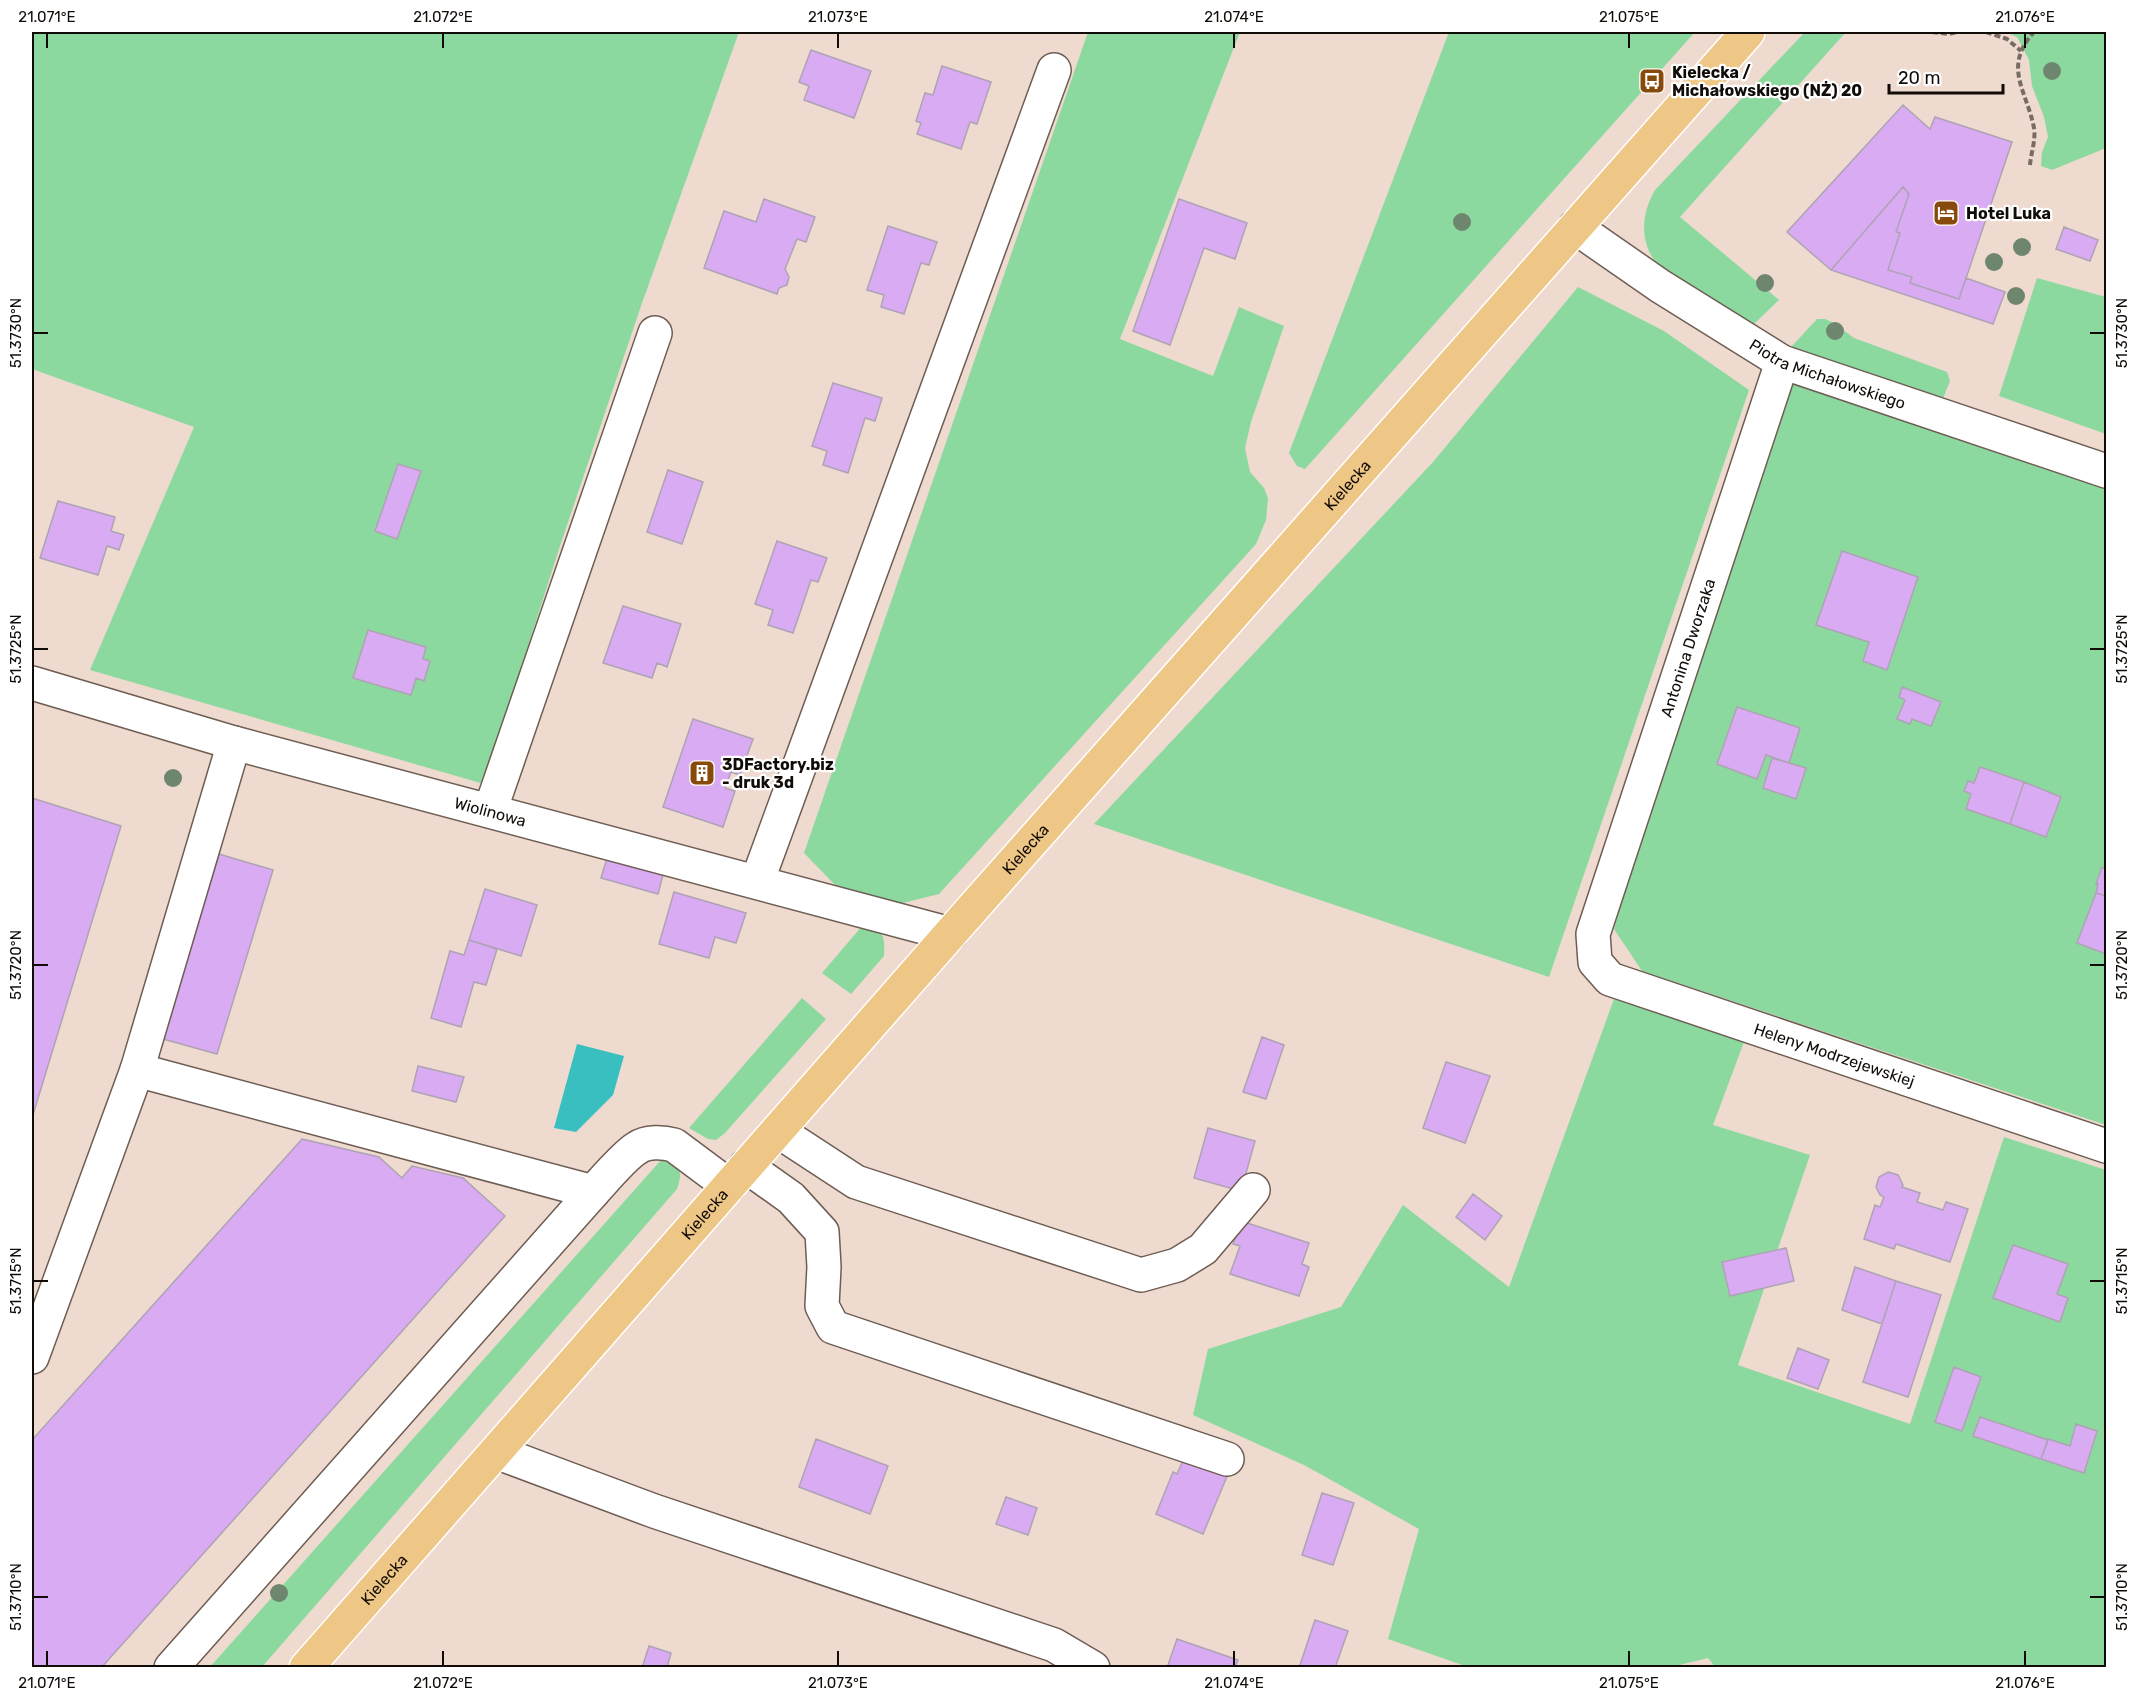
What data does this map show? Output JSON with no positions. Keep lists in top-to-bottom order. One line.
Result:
{"streets":{"main road":["Kielecka"],"street":["Piotra Michałowskiego","Antonina Dworzaka","Wiolinowa","Heleny Modrzejewskiej"]},"crossings":[["Piotra Michałowskiego","Kielecka"],["Piotra Michałowskiego","Antonina Dworzaka"],["Kielecka","Wiolinowa"],["Antonina Dworzaka","Heleny Modrzejewskiej"]],"places":{"bus stop":["Kielecka / Michałowskiego (NŻ) 20"],"hotel":["Hotel Luka"],"building":["3DFactory.biz - druk 3d"]},"scale_bar":"20 m","coordinates":["21.071°E","21.072°E","21.073°E","21.074°E","21.075°E","21.076°E","51.3730°N","51.3725°N","51.3720°N","51.3715°N","51.3710°N"]}
